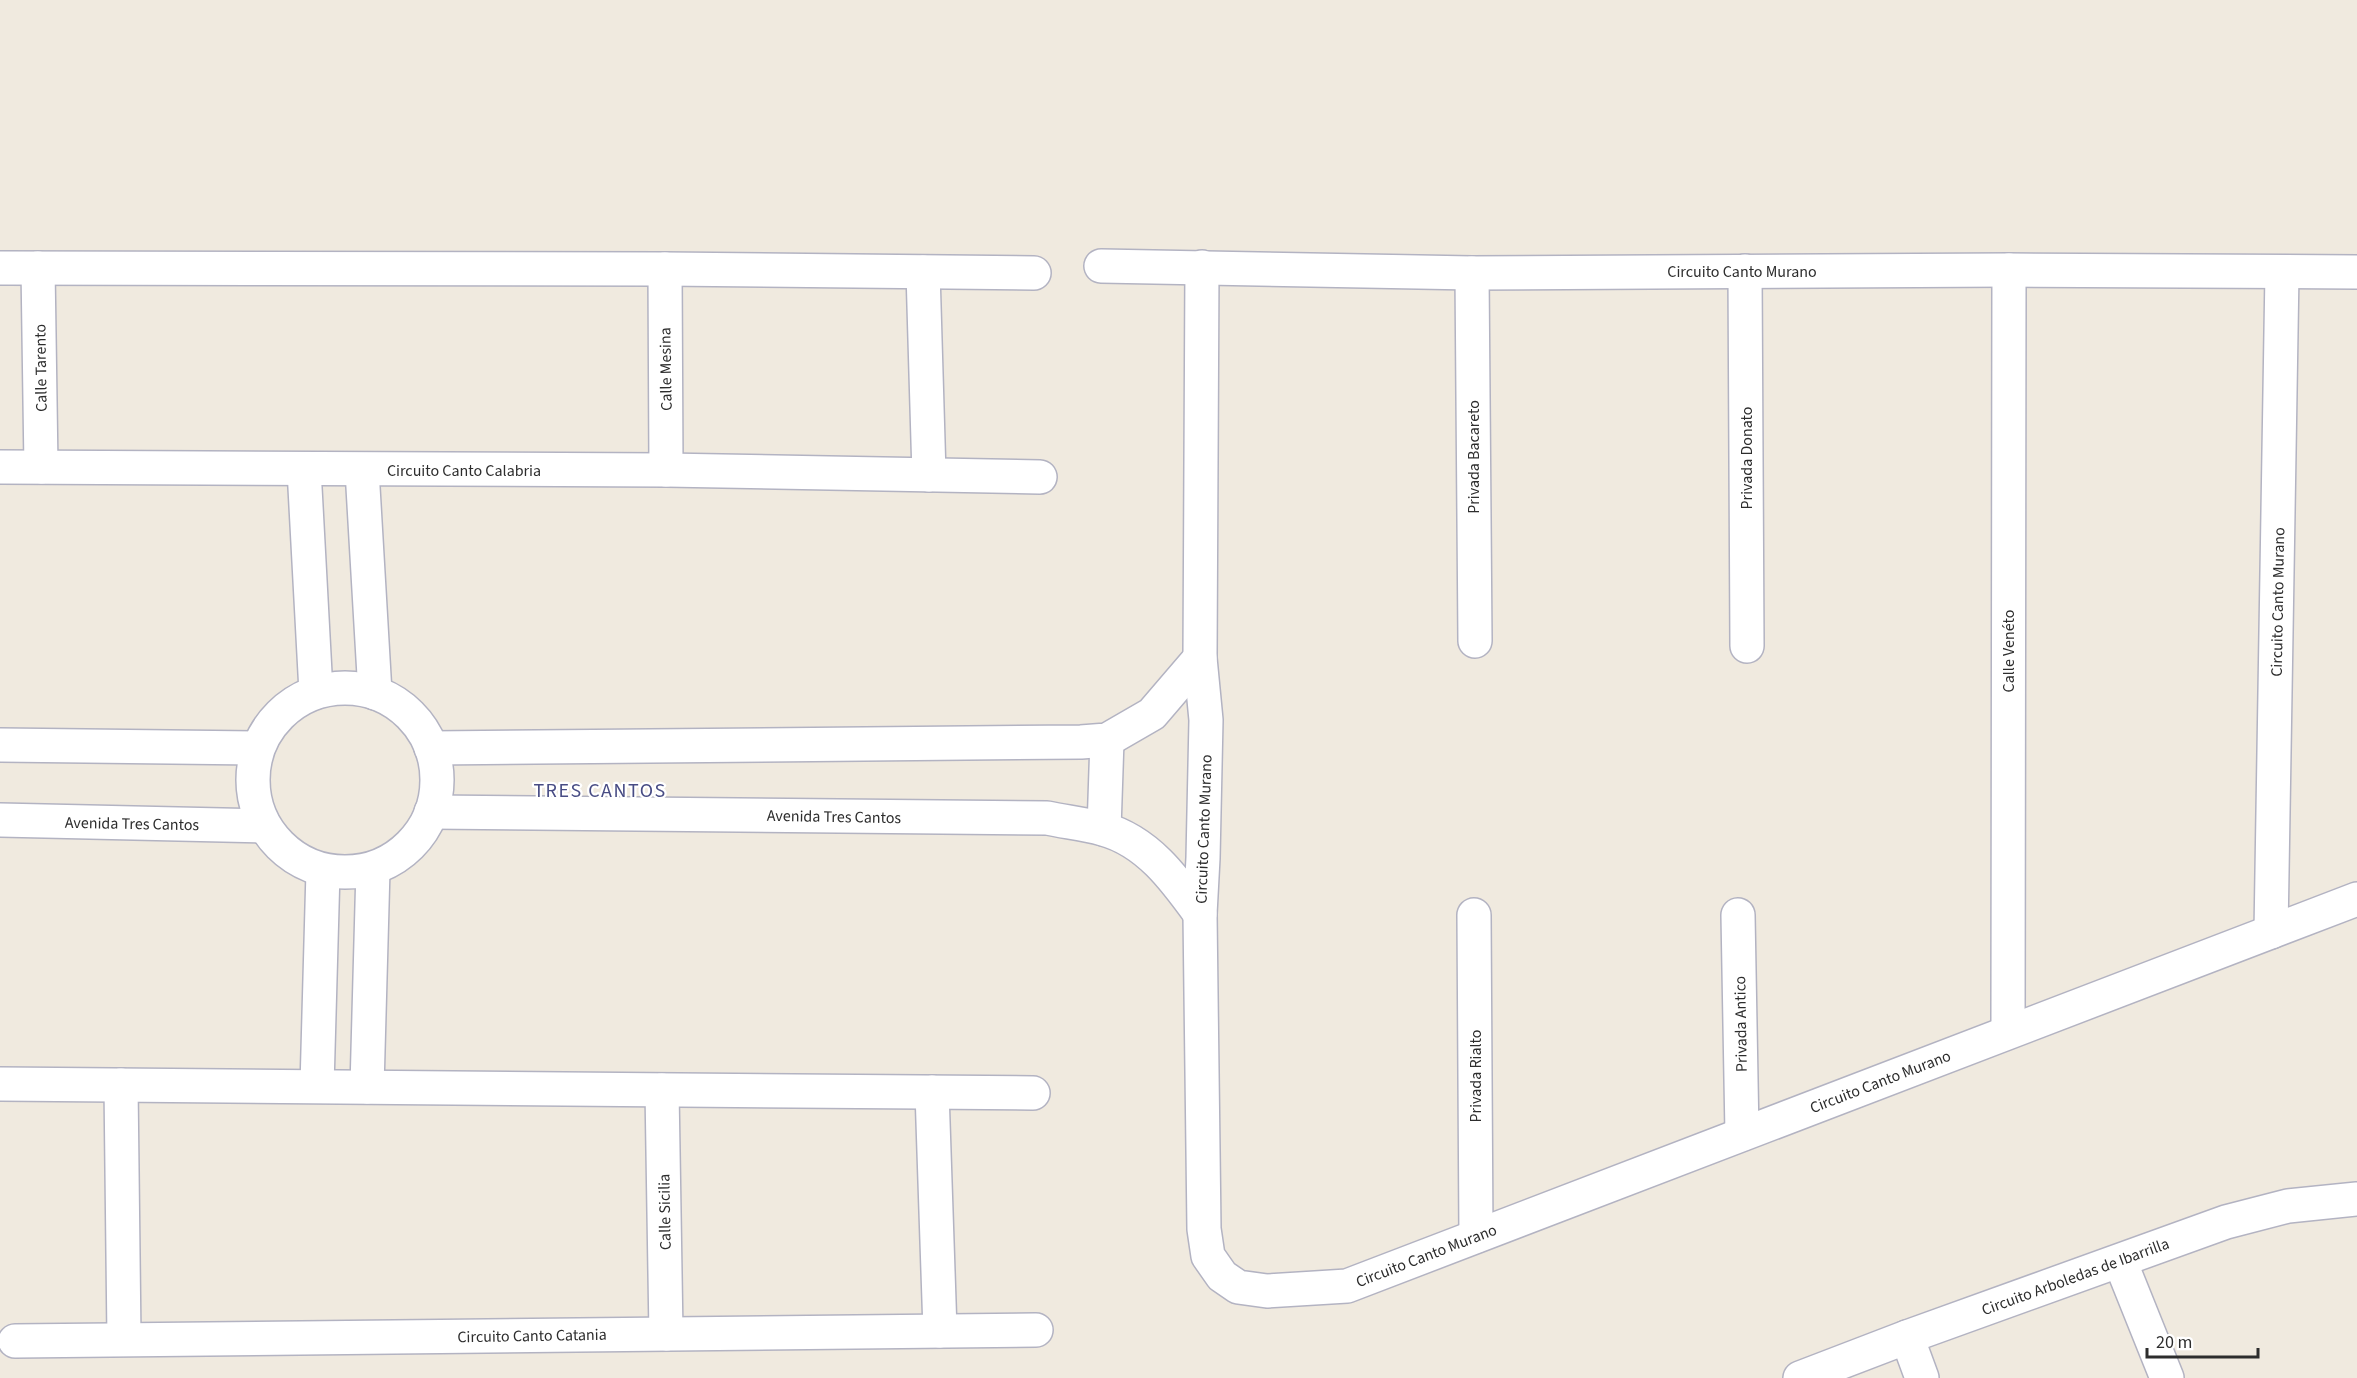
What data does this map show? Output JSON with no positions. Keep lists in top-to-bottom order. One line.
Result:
{"streets":{"street":["Circuito Canto Murano","Calle Tarento","Calle Mesina","Privada Bacareto","Privada Donato","Circuito Canto Calabria","Calle Venéto","Avenida Tres Cantos","Privada Antico","Privada Rialto","Calle Sicilia","Circuito Arboledas de Ibarrilla","Circuito Canto Catania"]},"crossings":[["Circuito Canto Murano","Privada Bacareto"],["Circuito Canto Murano","Privada Donato"],["Circuito Canto Murano","Calle Venéto"],["Circuito Canto Murano","Avenida Tres Cantos"],["Circuito Canto Murano","Privada Antico"],["Circuito Canto Murano","Privada Rialto"],["Calle Tarento","Circuito Canto Calabria"],["Calle Mesina","Circuito Canto Calabria"],["Calle Sicilia","Circuito Canto Catania"]],"districts":["TRES CANTOS"],"scale_bar":"20 m"}
